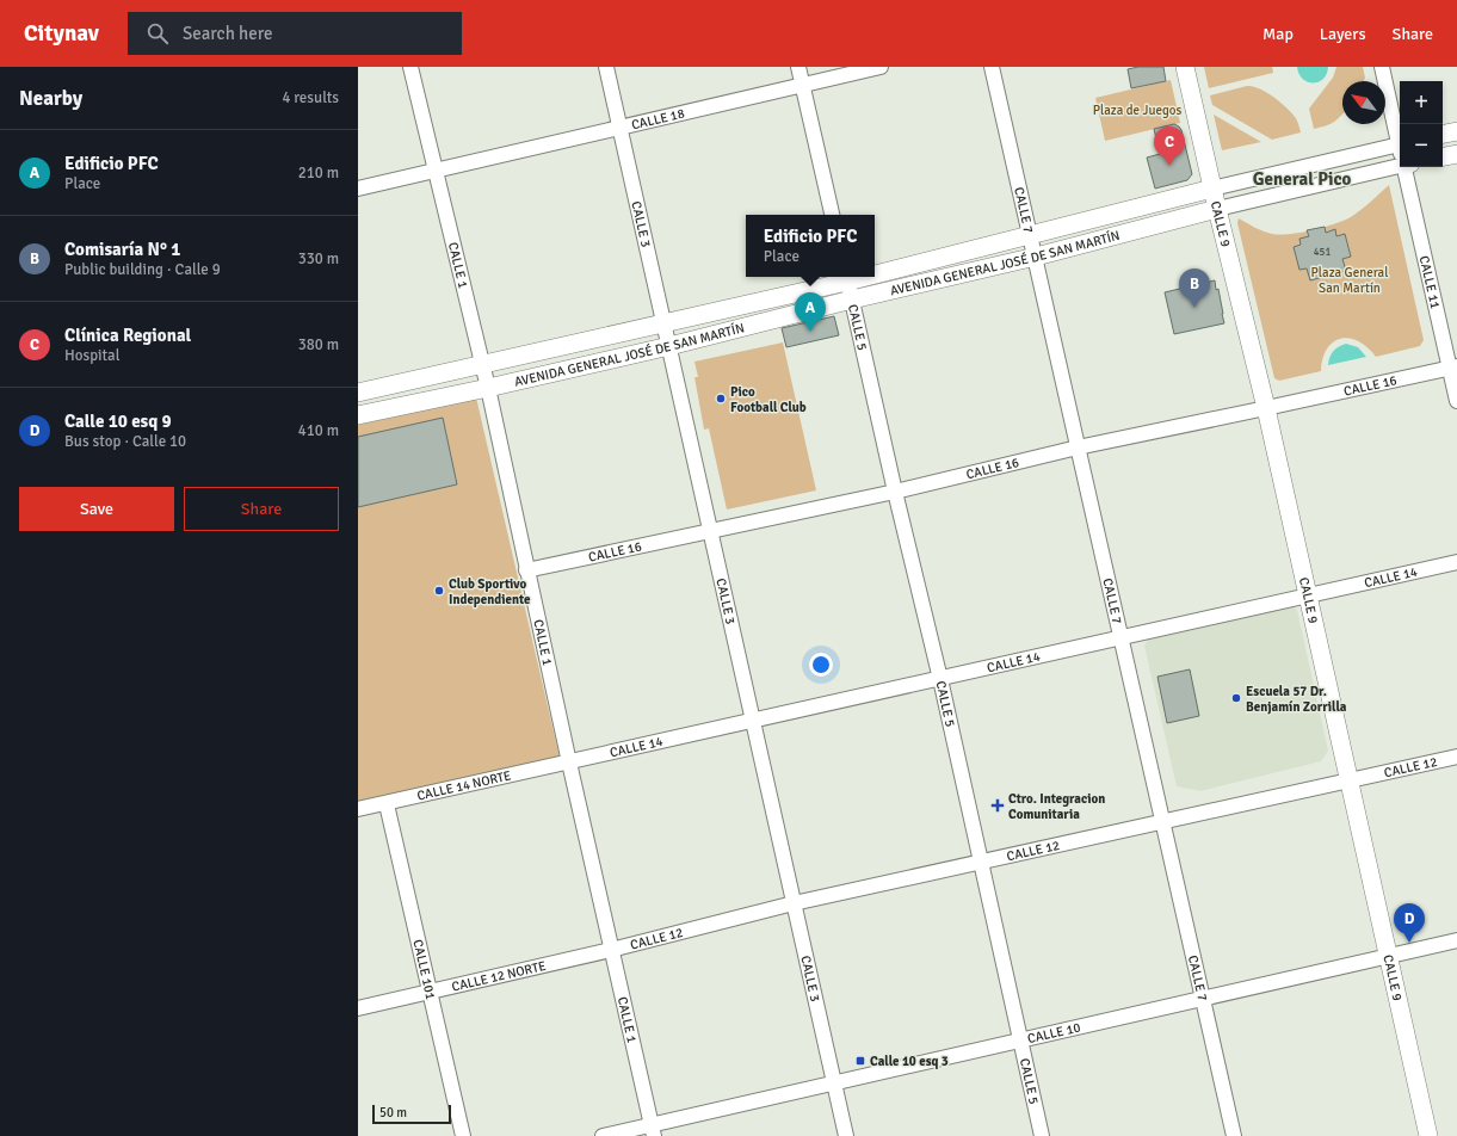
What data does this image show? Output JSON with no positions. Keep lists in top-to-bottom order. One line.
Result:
{"streets":{"main road":["CALLE 9","AVENIDA GENERAL JOSÉ DE SAN MARTÍN"],"street":["CALLE 18","CALLE 7","CALLE 3","CALLE 1","CALLE 11","CALLE 5","CALLE 16","CALLE 14","CALLE 12","CALLE 14 NORTE","CALLE 101","CALLE 12 NORTE","CALLE 10"]},"crossings":[["CALLE 18","CALLE 3"],["CALLE 18","CALLE 1"],["CALLE 7","AVENIDA GENERAL JOSÉ DE SAN MARTÍN"],["CALLE 7","CALLE 16"],["CALLE 7","CALLE 14"],["CALLE 7","CALLE 12"],["CALLE 7","CALLE 10"],["CALLE 3","AVENIDA GENERAL JOSÉ DE SAN MARTÍN"],["CALLE 3","CALLE 16"],["CALLE 3","CALLE 14"],["CALLE 3","CALLE 12"],["CALLE 3","CALLE 10"],["CALLE 9","AVENIDA GENERAL JOSÉ DE SAN MARTÍN"],["CALLE 9","CALLE 16"],["CALLE 9","CALLE 14"],["CALLE 9","CALLE 12"],["CALLE 9","CALLE 10"],["AVENIDA GENERAL JOSÉ DE SAN MARTÍN","CALLE 1"],["AVENIDA GENERAL JOSÉ DE SAN MARTÍN","CALLE 5"],["CALLE 1","CALLE 16"],["CALLE 1","CALLE 14"],["CALLE 1","CALLE 12"],["CALLE 1","CALLE 14 NORTE"],["CALLE 1","CALLE 12 NORTE"],["CALLE 1","CALLE 10"],["CALLE 11","CALLE 16"],["CALLE 5","CALLE 16"],["CALLE 5","CALLE 14"],["CALLE 5","CALLE 12"],["CALLE 5","CALLE 10"],["CALLE 14","CALLE 14 NORTE"],["CALLE 12","CALLE 12 NORTE"],["CALLE 14 NORTE","CALLE 101"],["CALLE 101","CALLE 12 NORTE"]],"districts":["General Pico"],"parks":["Plaza de Juegos","Plaza General San Martín"],"places":{"other":["Pico Football Club","Club Sportivo Independiente","Escuela 57 Dr. Benjamín Zorrilla"],"health":["Ctro. Integracion Comunitaria"],"transit":["Calle 10 esq 3"]},"house_numbers":["451"],"scale_bar":"50 m","north":"top left","page":{"header":"Citynav","search":"Search here","nav":["Map","Layers","Share"],"heading":["Nearby","4 results"],"map_buttons":["+","−"],"pins":["C","B","A","D"],"list":[{"mark":"A","name":"Edificio PFC","note":"Place","value":"210 m"},{"mark":"B","name":"Comisaría N° 1","note":"Public building · Calle 9","value":"330 m"},{"mark":"C","name":"Clínica Regional","note":"Hospital","value":"380 m"},{"mark":"D","name":"Calle 10 esq 9","note":"Bus stop · Calle 10","value":"410 m"}],"popup":["Edificio PFC","Place"],"buttons":["Save","Share"],"scale":"50 m"}}
